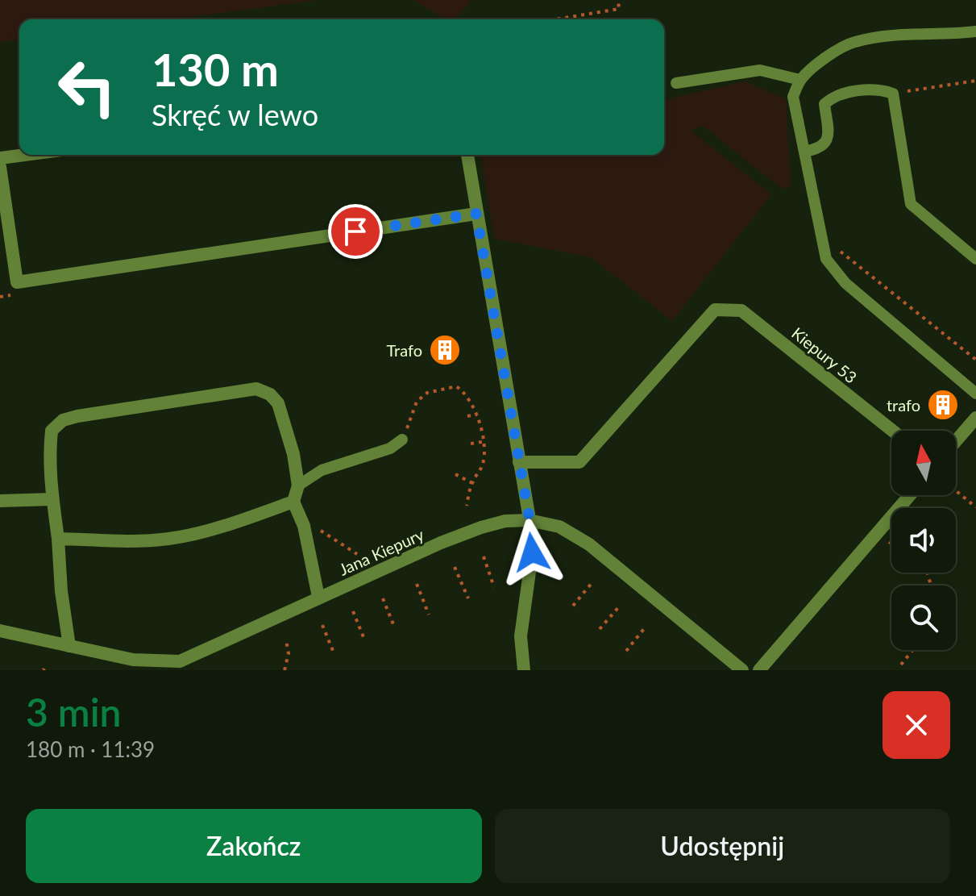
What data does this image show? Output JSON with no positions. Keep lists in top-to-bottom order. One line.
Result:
{"streets":{"street":["Kiepury 53","Jana Kiepury"]},"places":{"building":["Trafo","trafo"]},"north":"top","page":{"turn":["130 m","Skręć w lewo"],"heading":["3 min","180 m · 11:39"],"buttons":["Zakończ","Udostępnij"]}}
